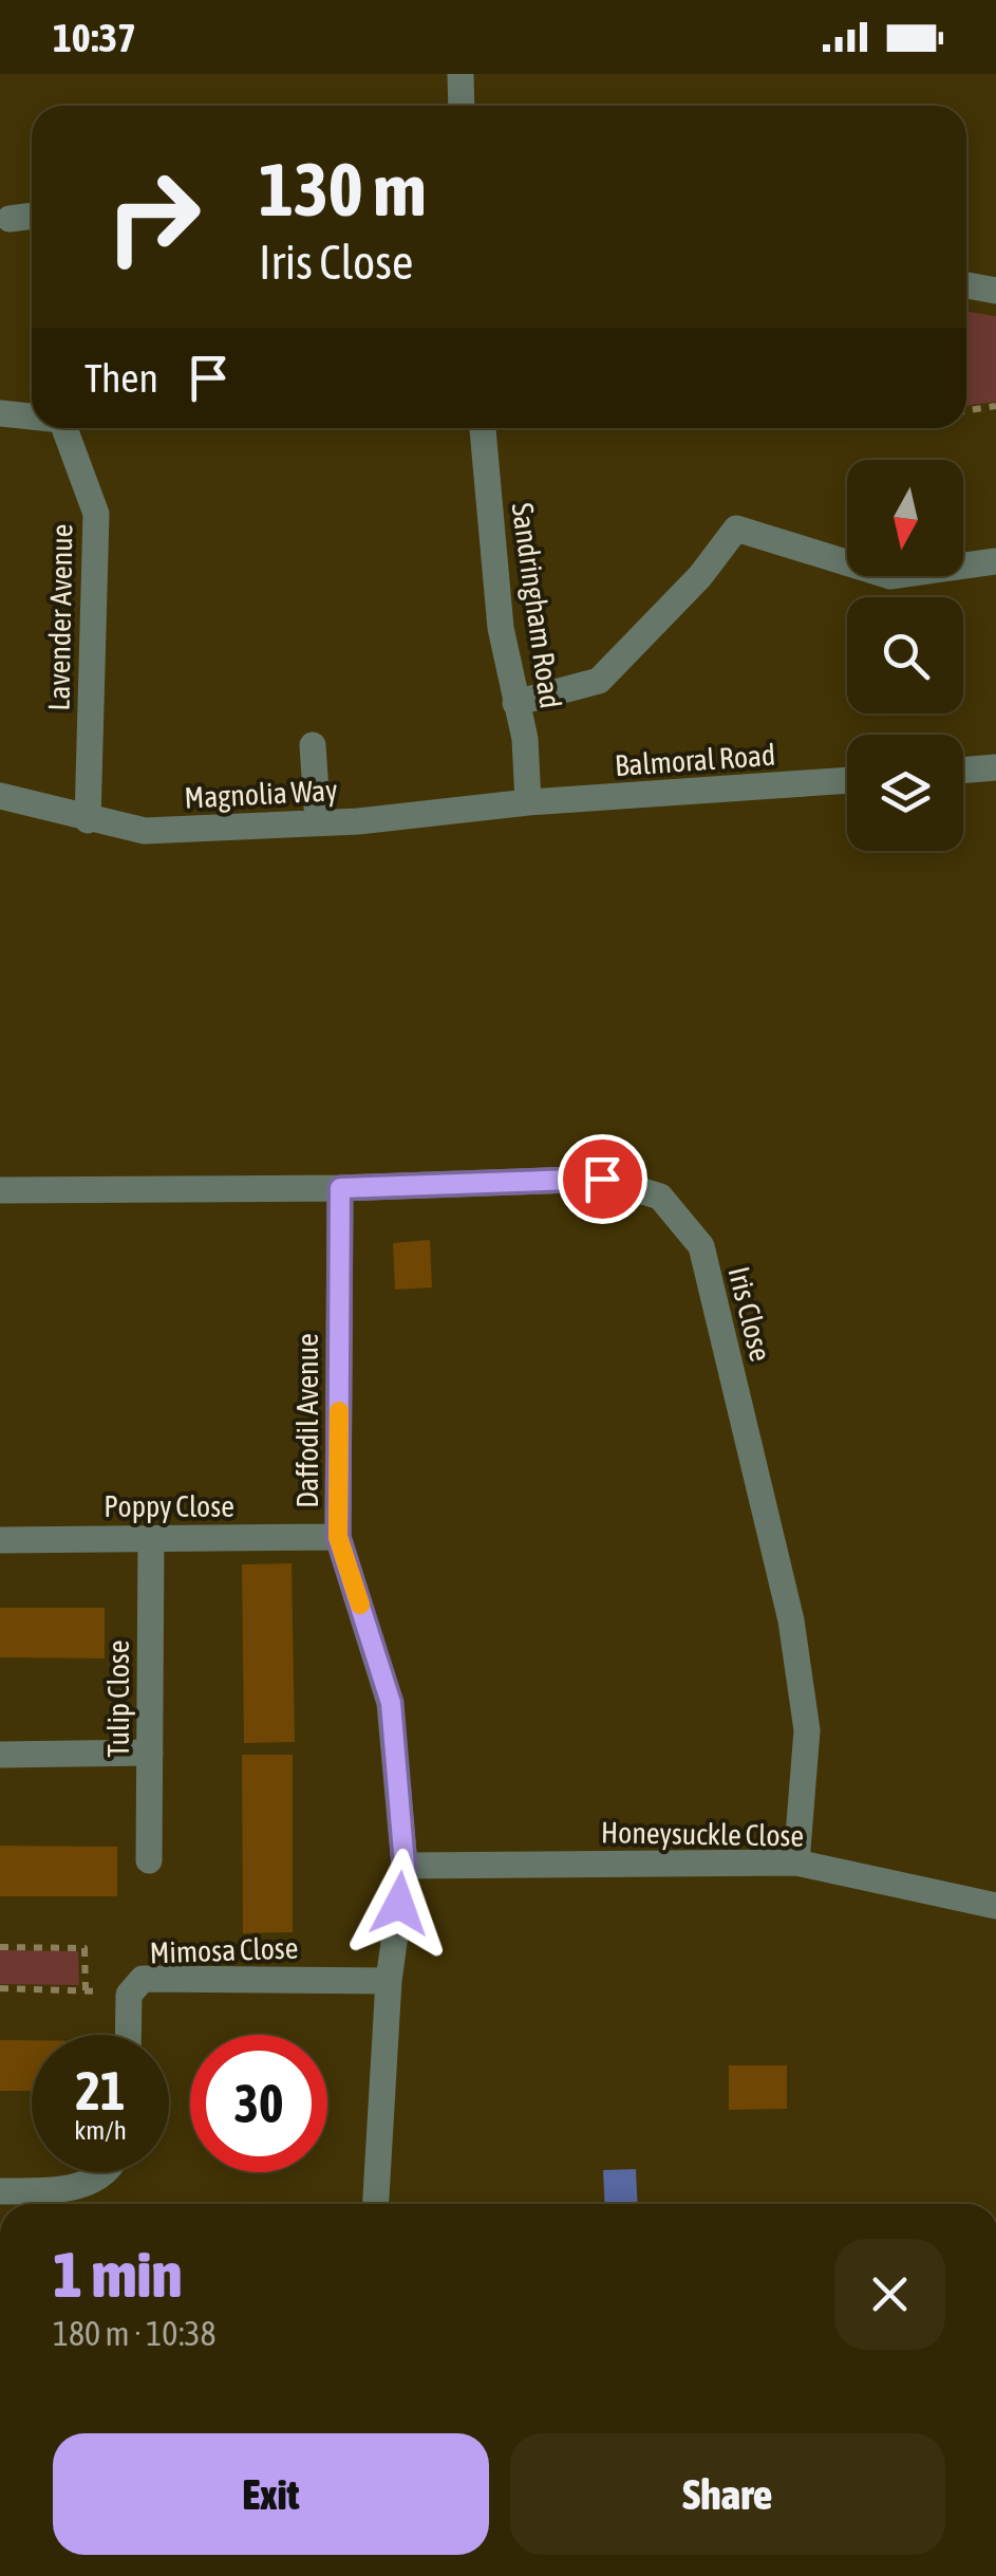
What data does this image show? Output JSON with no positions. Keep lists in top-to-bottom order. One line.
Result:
{"streets":{"street":["Sandringham Road","Lavender Avenue","Balmoral Road","Magnolia Way","Iris Close","Daffodil Avenue","Poppy Close","Tulip Close","Honeysuckle Close","Mimosa Close"]},"crossings":[["Sandringham Road","Balmoral Road"],["Sandringham Road","Magnolia Way"],["Lavender Avenue","Magnolia Way"],["Balmoral Road","Magnolia Way"],["Iris Close","Daffodil Avenue"],["Iris Close","Honeysuckle Close"],["Daffodil Avenue","Poppy Close"],["Daffodil Avenue","Honeysuckle Close"],["Daffodil Avenue","Mimosa Close"],["Poppy Close","Tulip Close"]],"north":"bottom","page":{"status":"10:37","turn":["130 m","Iris Close"],"then":"Then","speed":"21 km/h","limit":"30","heading":["1 min","180 m · 10:38"],"buttons":["Exit","Share"]}}
